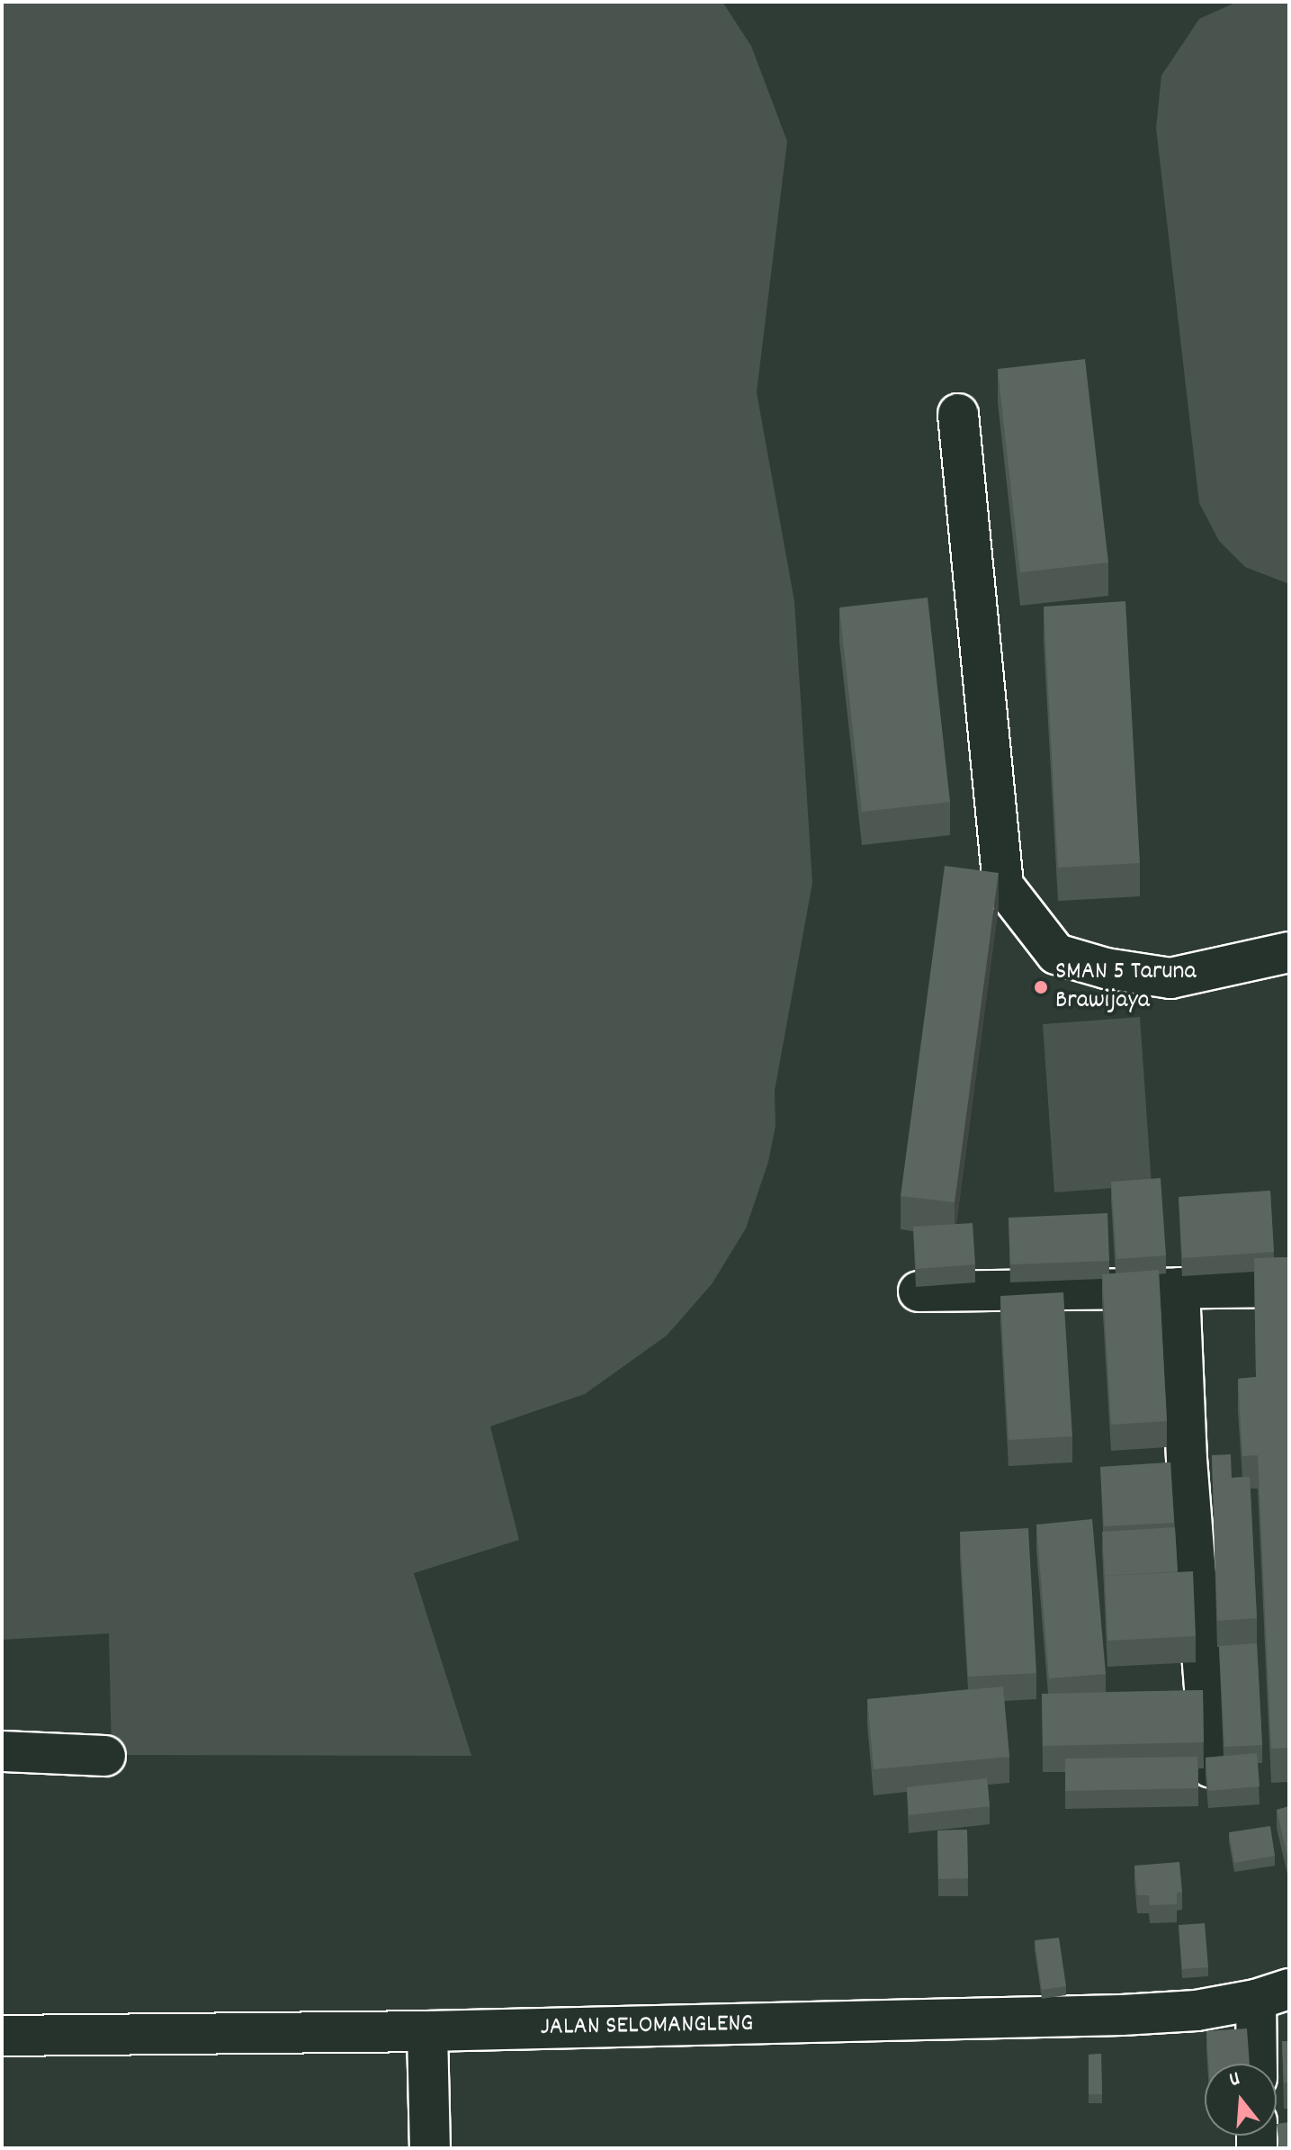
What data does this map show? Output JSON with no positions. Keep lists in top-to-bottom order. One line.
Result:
{"streets":{"street":["JALAN SELOMANGLENG"]},"places":["SMAN 5 Taruna Brawijaya"],"north":"top"}
